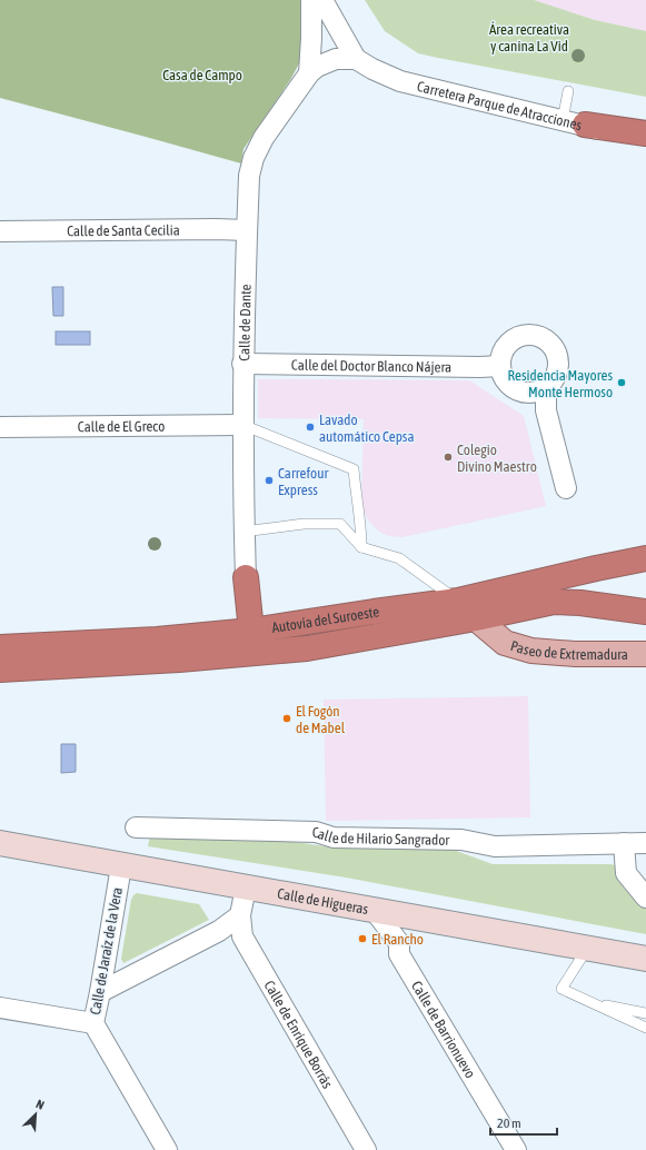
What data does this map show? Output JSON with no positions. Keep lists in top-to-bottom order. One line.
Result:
{"streets":{"highway":["Autovía del Suroeste"],"main road":["Paseo de Extremadura","Calle de Higueras"],"street":["Carretera Parque de Atracciones","Calle de Santa Cecilia","Calle de Dante","Calle del Doctor Blanco Nájera","Calle de El Greco","Calle de Hilario Sangrador","Calle de Jaraíz de la Vera","Calle de Barrionuevo","Calle de Enrique Borrás"]},"crossings":[["Carretera Parque de Atracciones","Calle de Dante"],["Calle de Santa Cecilia","Calle de Dante"],["Calle de Dante","Calle del Doctor Blanco Nájera"],["Calle de Dante","Calle de El Greco"],["Autovía del Suroeste","Paseo de Extremadura"],["Calle de Higueras","Calle de Jaraíz de la Vera"],["Calle de Higueras","Calle de Barrionuevo"],["Calle de Higueras","Calle de Enrique Borrás"]],"parks":["Área recreativa y canina La Vid","Casa de Campo"],"places":["Residencia Mayores Monte Hermoso","Lavado automático Cepsa","Colegio Divino Maestro","Carrefour Express","El Fogón de Mabel","El Rancho"],"scale_bar":"20 m","north":"top right"}
